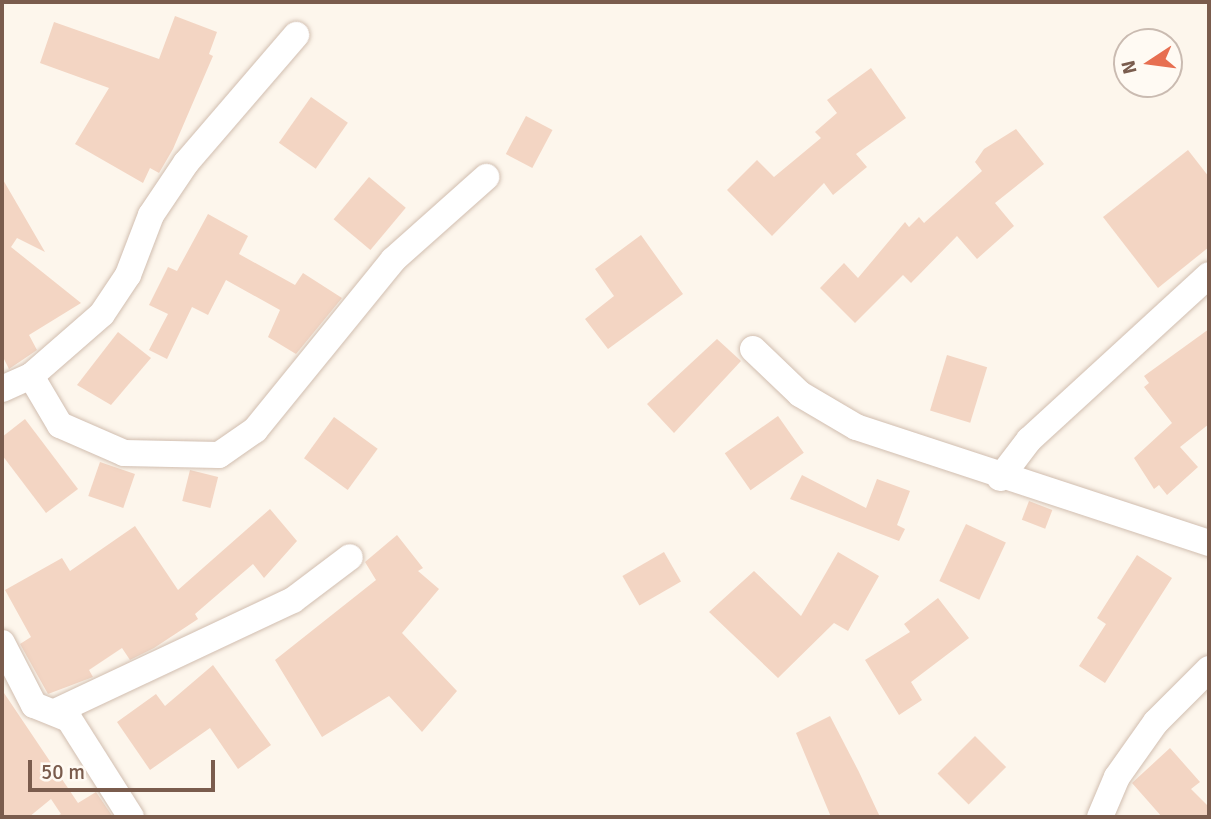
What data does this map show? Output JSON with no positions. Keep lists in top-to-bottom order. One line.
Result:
{"scale_bar":"50 m","north":"left"}
